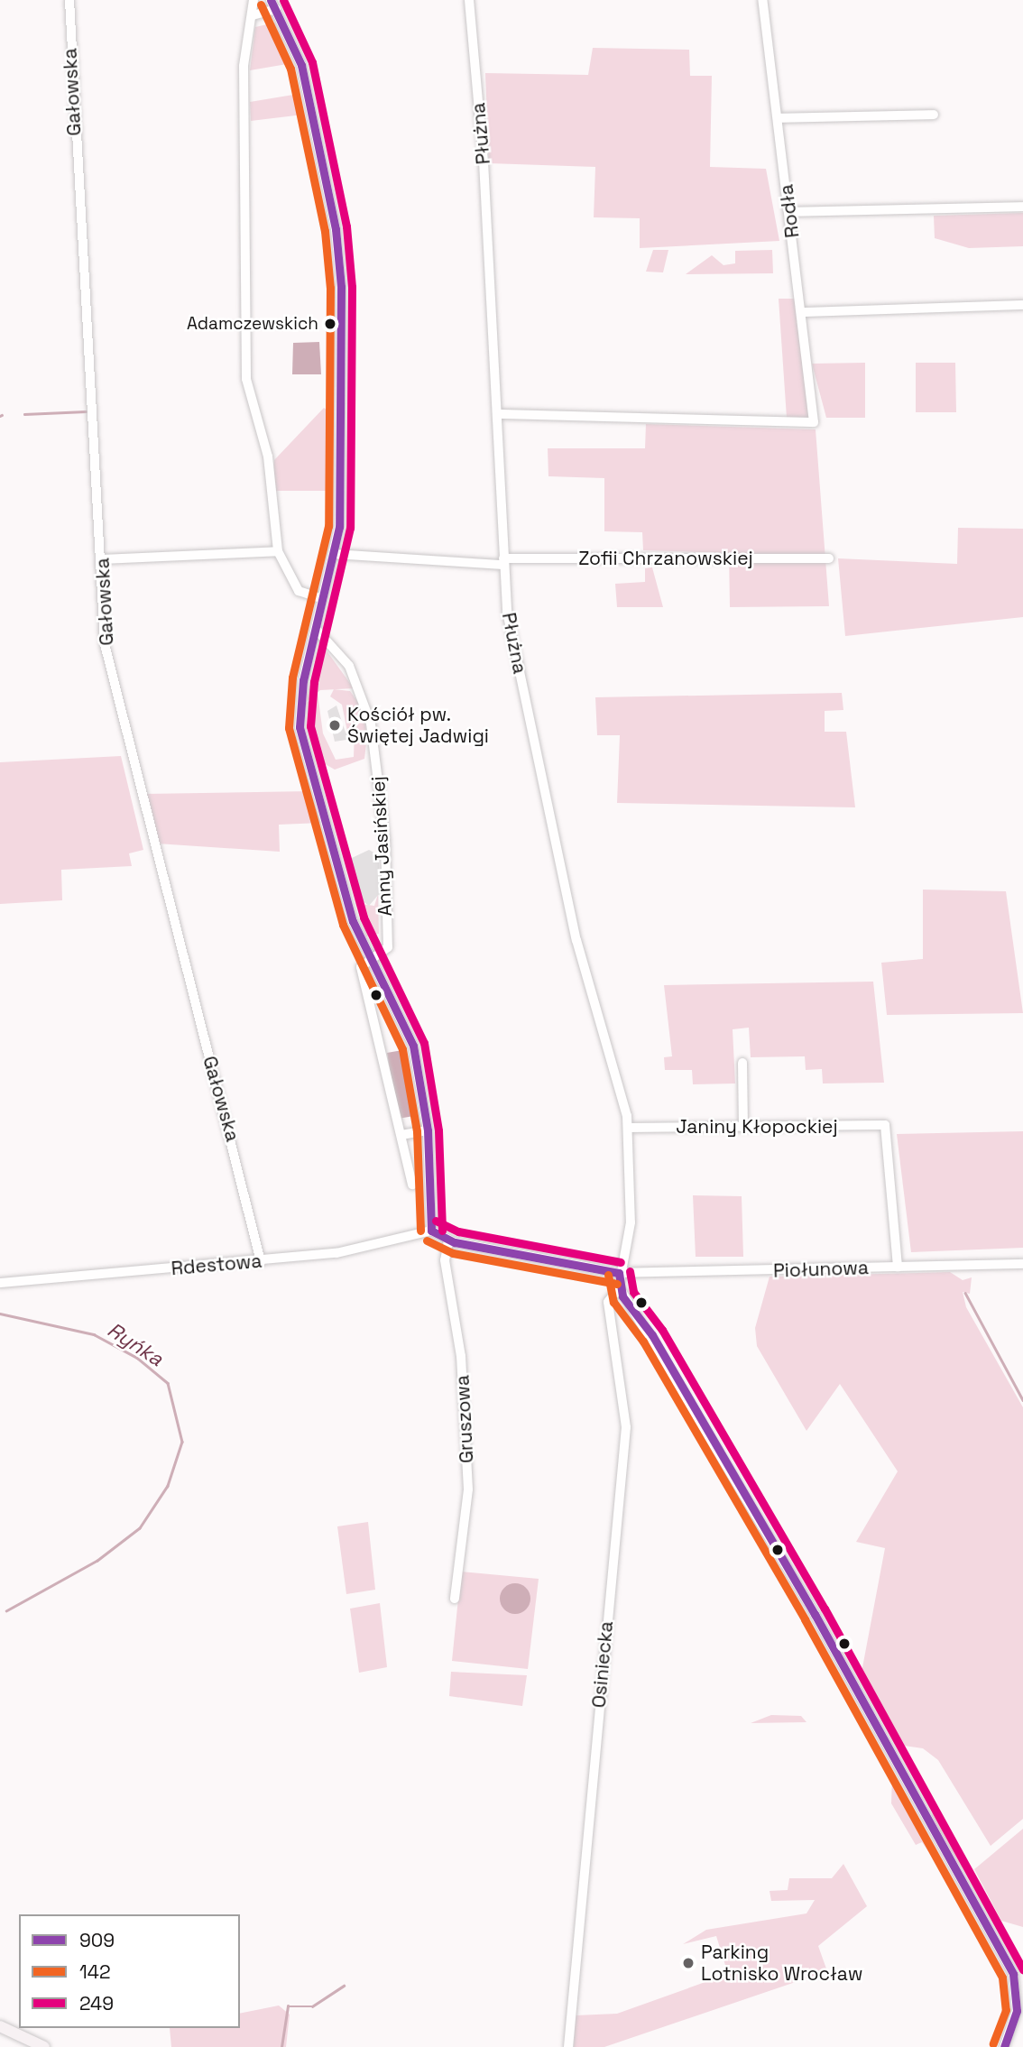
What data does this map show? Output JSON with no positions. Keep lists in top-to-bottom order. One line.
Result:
{"streets":{"street":["Gałowska","Płużna","Rodła","Zofii Chrzanowskiej","Anny Jasińskiej","Janiny Kłopockiej","Rdestowa","Piołunowa","Gruszowa","Osiniecka"]},"crossings":[["Gałowska","Rdestowa"],["Płużna","Rodła"],["Płużna","Zofii Chrzanowskiej"],["Płużna","Janiny Kłopockiej"],["Płużna","Piołunowa"],["Płużna","Osiniecka"],["Janiny Kłopockiej","Piołunowa"],["Rdestowa","Piołunowa"],["Piołunowa","Gruszowa"]],"water":["Ryńka"],"places":["Adamczewskich","Kościół pw. Świętej Jadwigi","Parking Lotnisko Wrocław"],"lines":["transit line 909","transit line 249","transit line 142"],"legend":["909","142","249"]}
